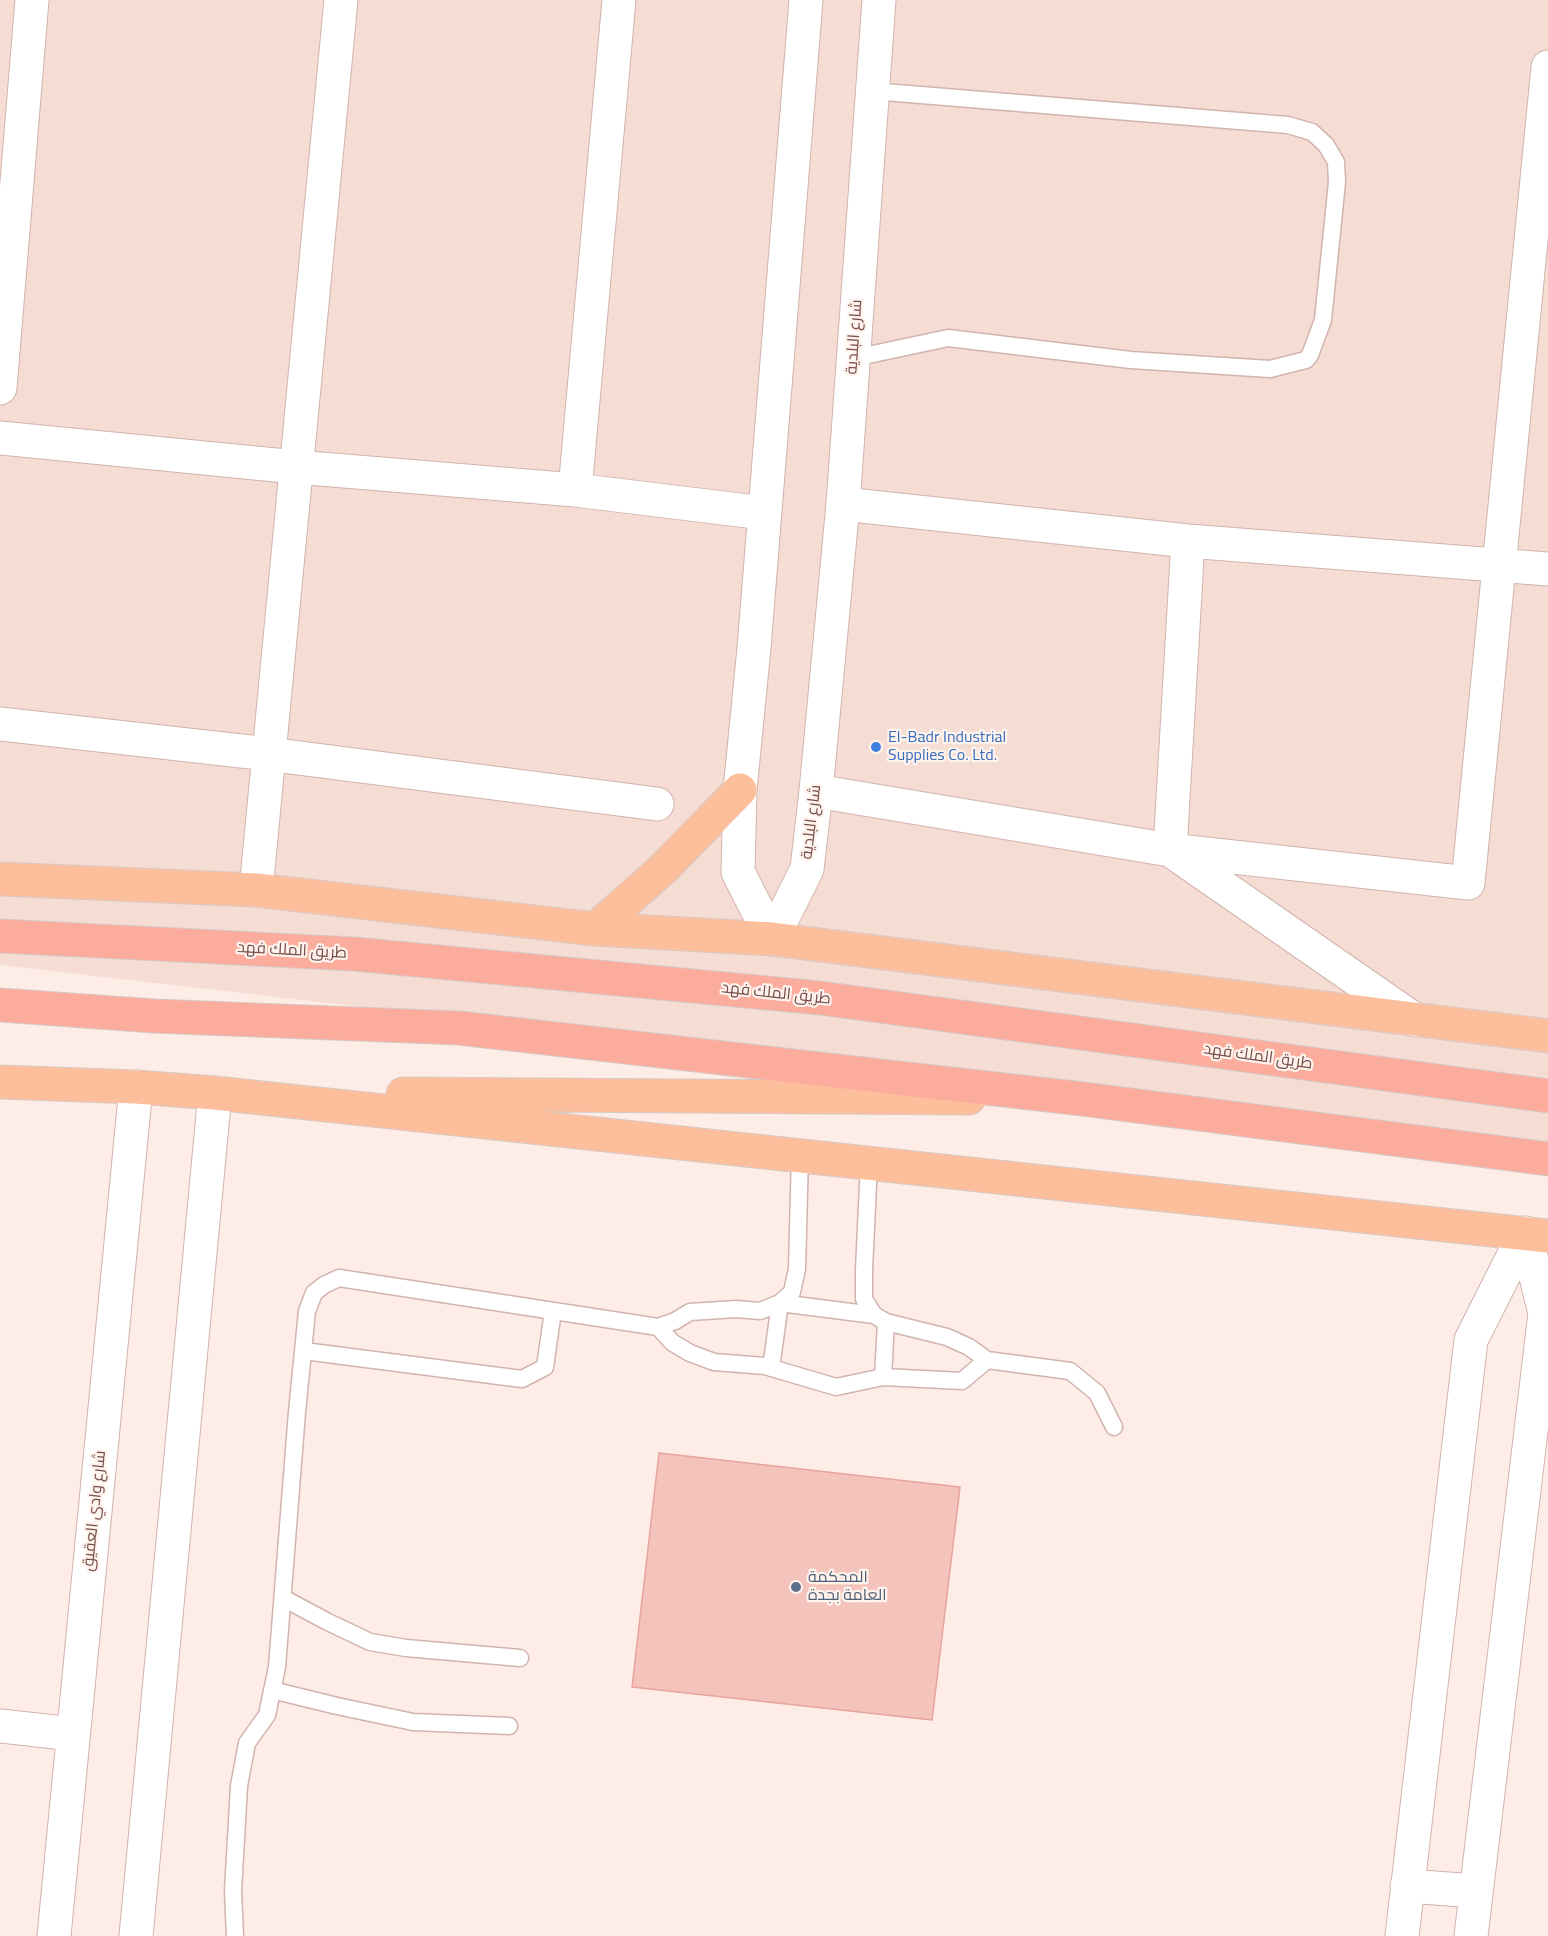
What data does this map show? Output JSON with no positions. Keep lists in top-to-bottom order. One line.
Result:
{"streets":{"highway":["طريق الملك فهد"],"street":["شارع البلدية","شارع وادي العقيق"]},"places":["El-Badr Industrial Supplies Co. Ltd.","المحكمة العامة بجدة"]}
